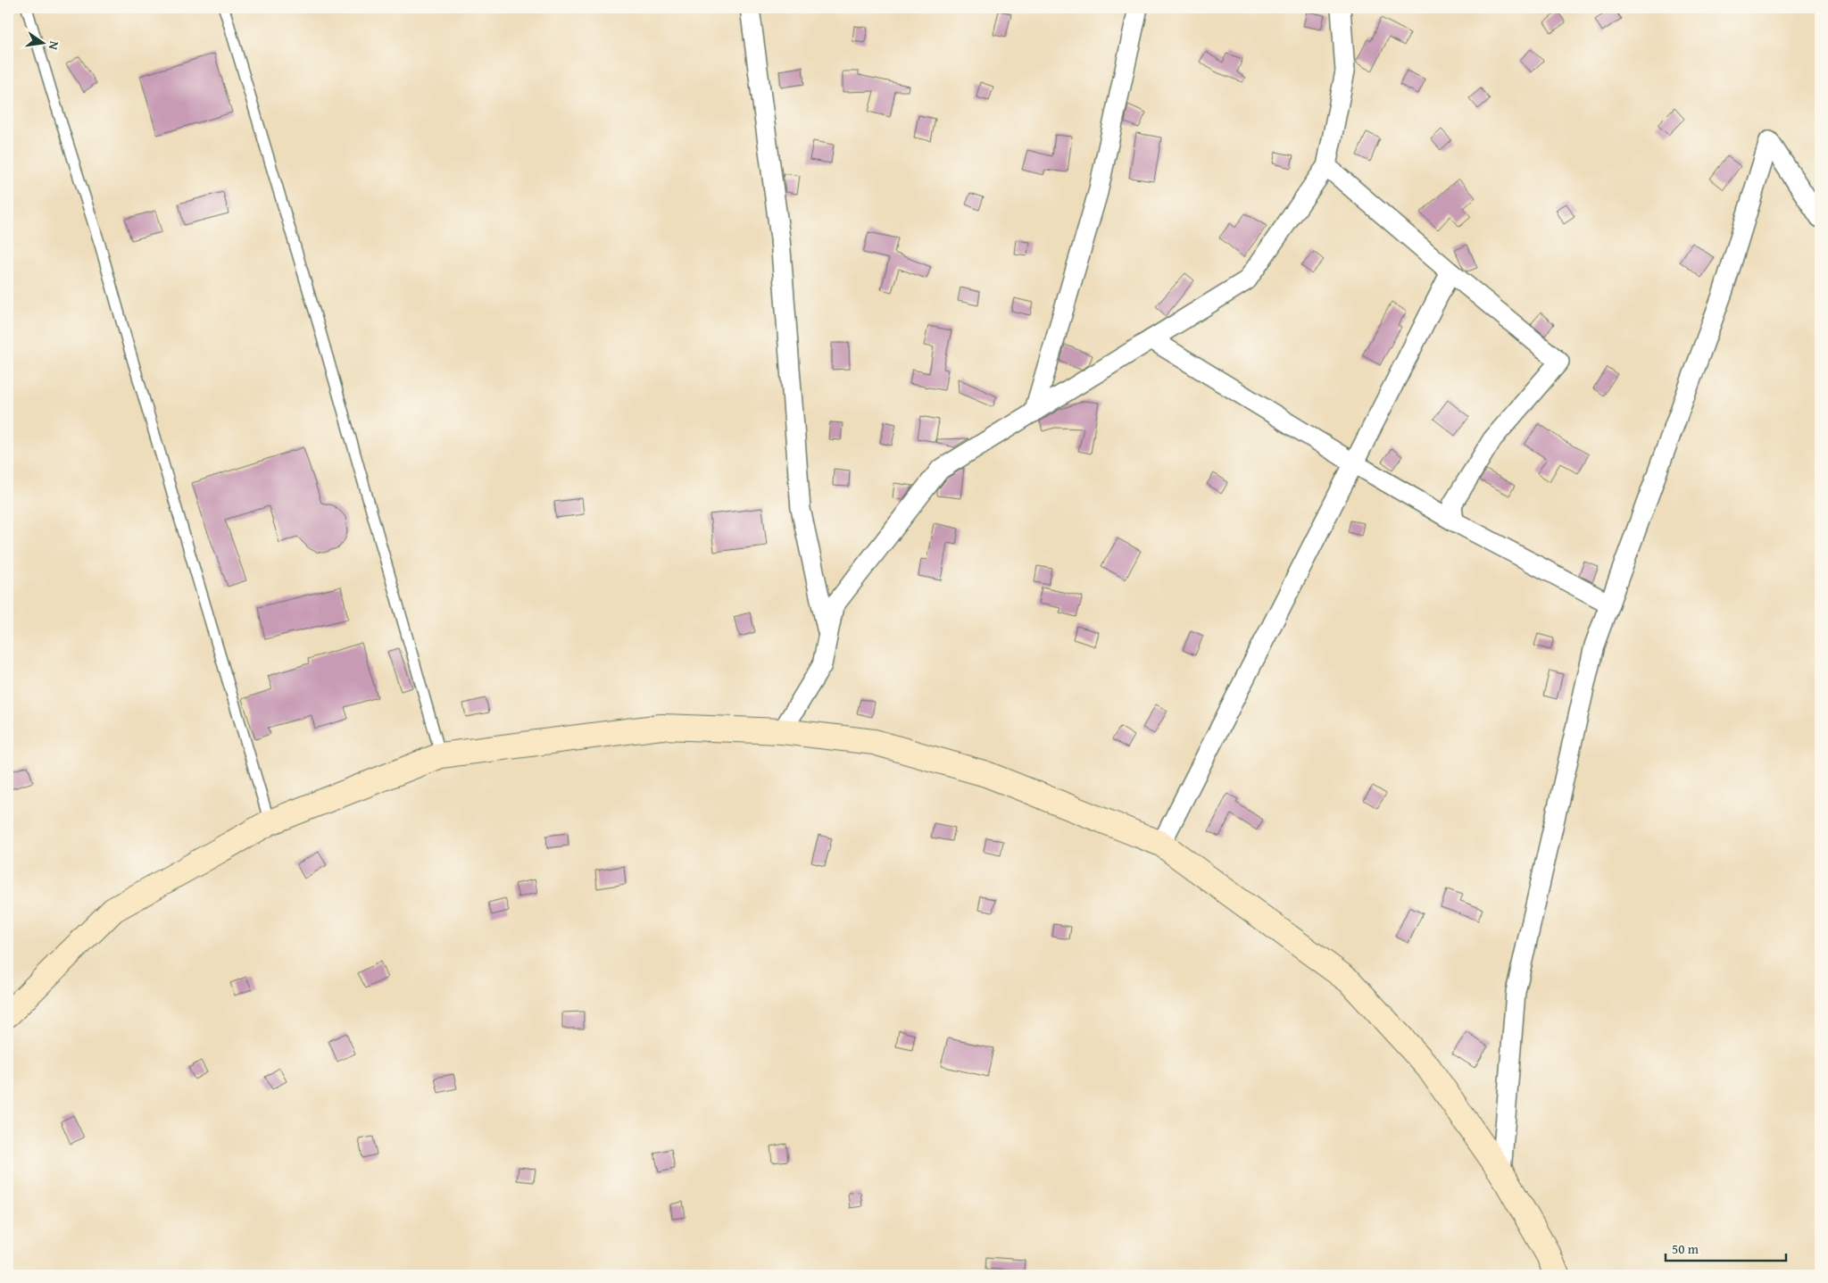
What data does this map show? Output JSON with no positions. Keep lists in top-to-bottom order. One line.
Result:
{"scale_bar":"50 m","north":"right"}
